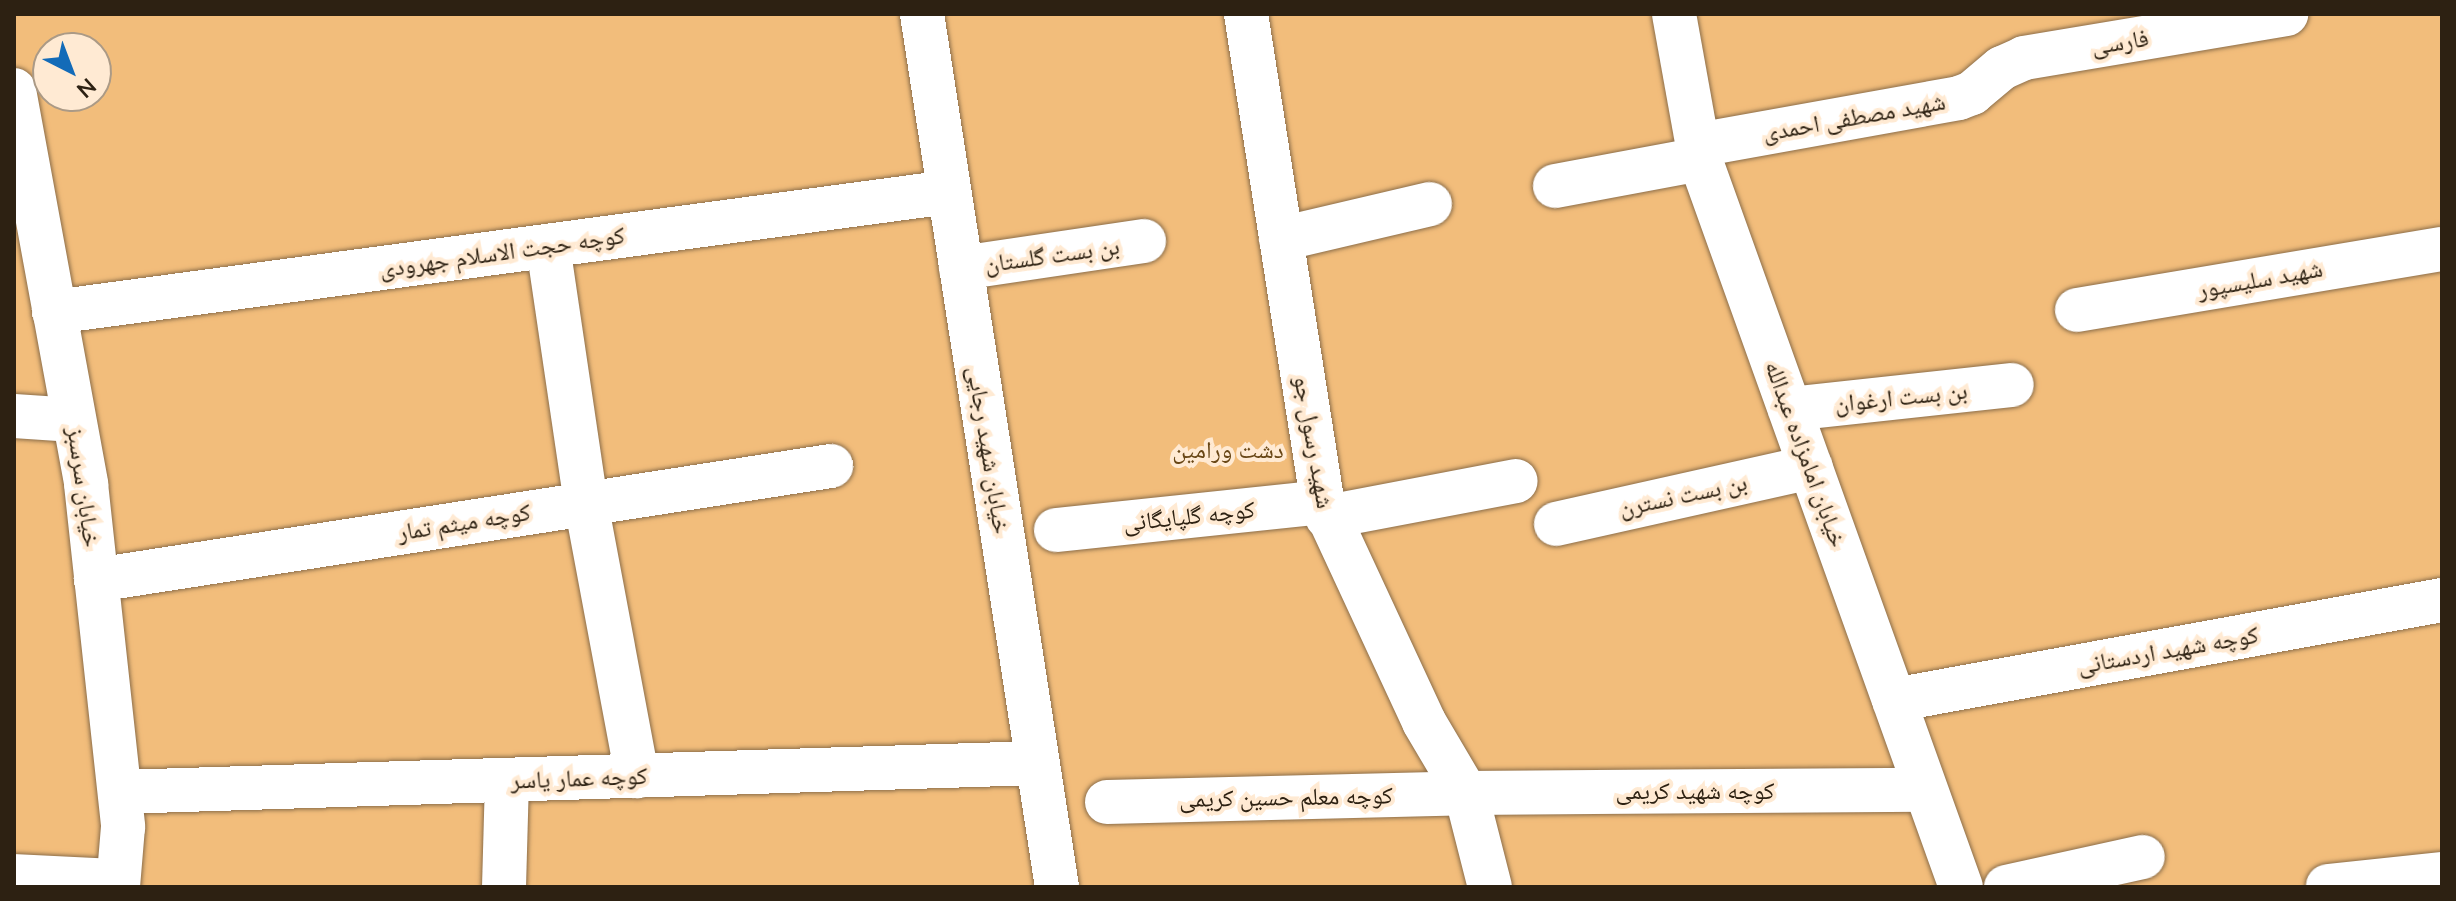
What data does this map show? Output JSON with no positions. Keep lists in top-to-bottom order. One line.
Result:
{"streets":{"street":["فارسی","شهید مصطفی احمدی","کوچه حجت الاسلام جهرودی","بن بست گلستان","شهید سلیسپور","بن بست ارغوان","شهید رسول جو","خیابان شهید رجایی","خیابان امامزاده عبدالله","خیابان سرسبز","بن بست نسترن","کوچه گلپایگانی","کوچه میثم تمار","کوچه شهید اردستانی","کوچه عمار یاسر","کوچه شهید کریمی","کوچه معلم حسین کریمی"]},"crossings":[["فارسی","شهید مصطفی احمدی"],["شهید مصطفی احمدی","خیابان امامزاده عبدالله"],["کوچه حجت الاسلام جهرودی","خیابان شهید رجایی"],["کوچه حجت الاسلام جهرودی","خیابان سرسبز"],["بن بست گلستان","خیابان شهید رجایی"],["بن بست ارغوان","خیابان امامزاده عبدالله"],["شهید رسول جو","کوچه گلپایگانی"],["شهید رسول جو","کوچه شهید کریمی"],["شهید رسول جو","کوچه معلم حسین کریمی"],["خیابان شهید رجایی","کوچه عمار یاسر"],["خیابان امامزاده عبدالله","بن بست نسترن"],["خیابان امامزاده عبدالله","کوچه شهید اردستانی"],["خیابان امامزاده عبدالله","کوچه شهید کریمی"],["خیابان سرسبز","کوچه میثم تمار"],["خیابان سرسبز","کوچه عمار یاسر"],["کوچه شهید کریمی","کوچه معلم حسین کریمی"]],"parks":["دشت ورامین"],"north":"bottom right"}
